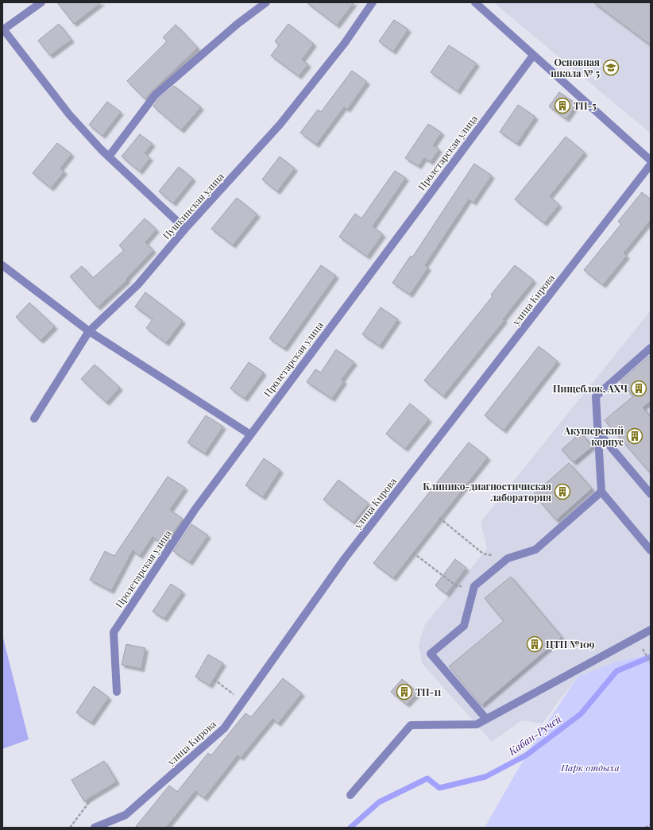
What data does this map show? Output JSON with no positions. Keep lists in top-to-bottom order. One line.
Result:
{"streets":{"street":["Пролетарская улица","Пушкинская улица","улица Кирова"]},"water":["Кабан-Ручей"],"parks":["Парк отдыха"],"places":{"school or university":["Основная школа № 5"],"building":["ТП-5","Пищеблок, АХЧ","Акушерский корпус","Клинико-диагностичиская лаборатория","ЦТП №109","ТП-11"]}}
